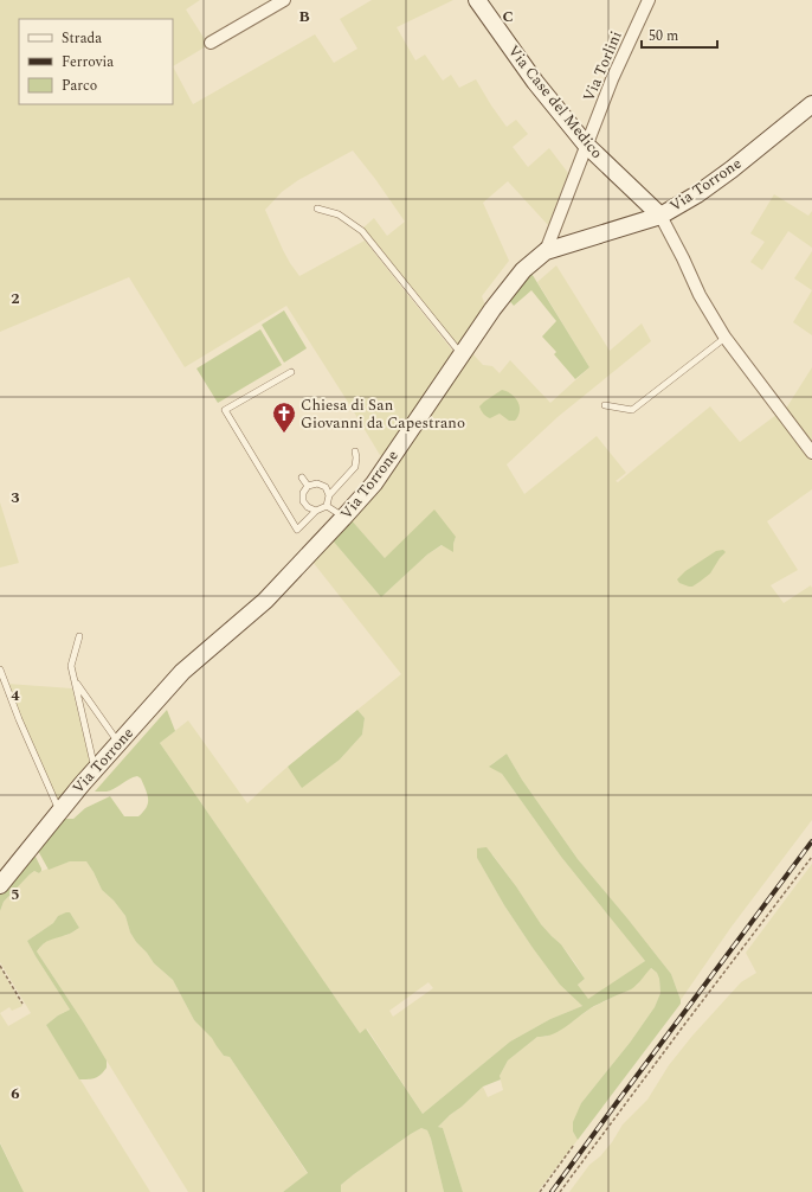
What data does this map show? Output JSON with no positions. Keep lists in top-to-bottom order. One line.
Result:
{"streets":{"main road":["Via Case del Medico","Via Torrone"],"street":["Via Torlini"]},"crossings":[["Via Torlini","Via Case del Medico"],["Via Torlini","Via Torrone"],["Via Case del Medico","Via Torrone"]],"places":{"church":["Chiesa di San Giovanni da Capestrano"]},"legend":["Strada","Ferrovia","Parco"],"scale_bar":"50 m","grid":{"columns":["B","C"],"rows":["2","3","4","5","6"]}}
